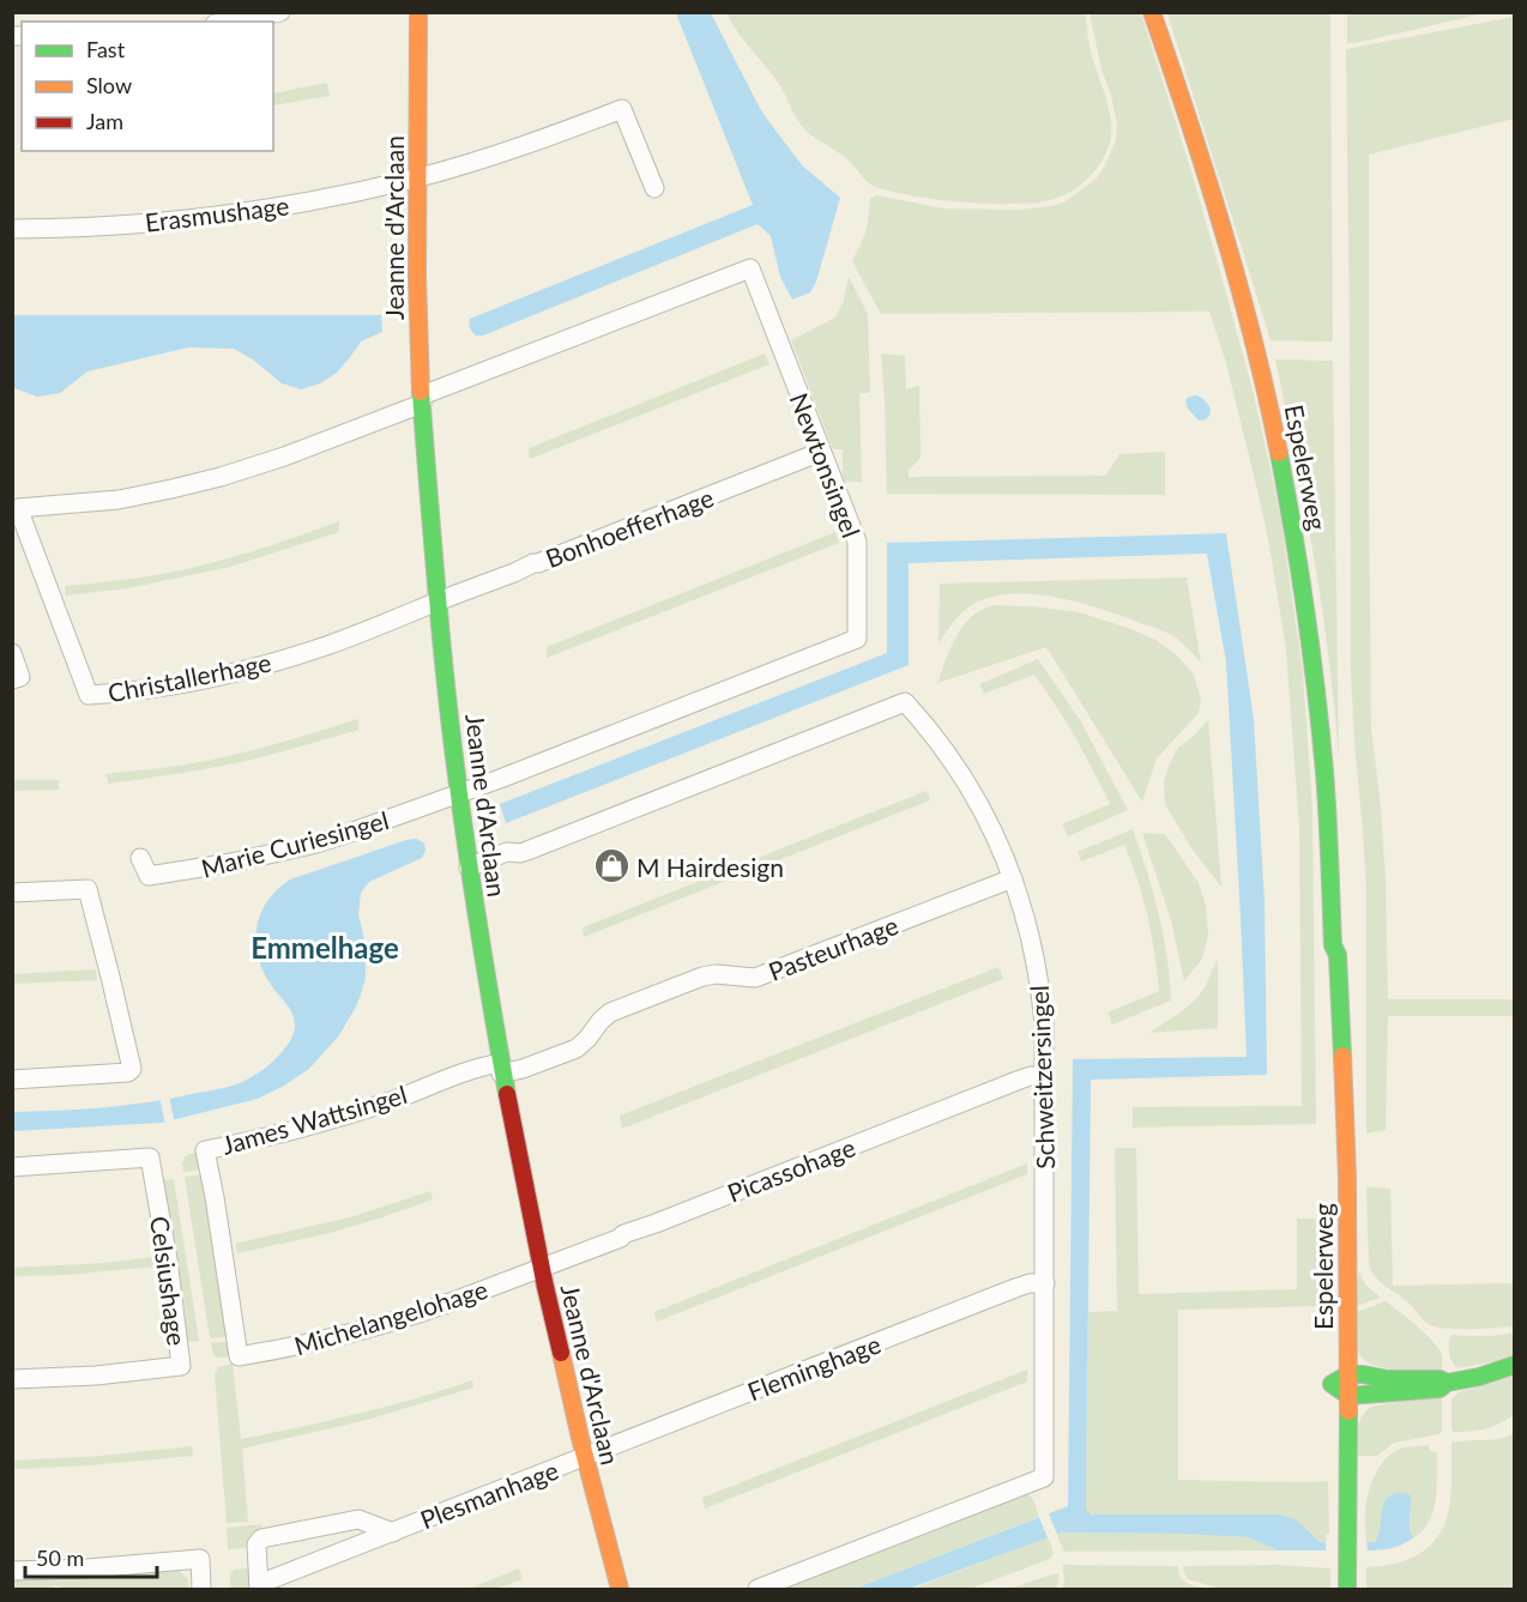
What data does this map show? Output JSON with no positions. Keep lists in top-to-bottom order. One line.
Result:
{"streets":{"main road":["Jeanne d'Arclaan","Espelerweg"],"street":["Erasmushage","Newtonsingel","Bonhoefferhage","Christallerhage","Marie Curiesingel","Pasteurhage","Schweitzersingel","James Wattsingel","Picassohage","Celsiushage","Michelangelohage","Fleminghage","Plesmanhage"]},"crossings":[["Erasmushage","Jeanne d'Arclaan"],["Jeanne d'Arclaan","Newtonsingel"],["Jeanne d'Arclaan","Bonhoefferhage"],["Jeanne d'Arclaan","Christallerhage"],["Jeanne d'Arclaan","Marie Curiesingel"],["Jeanne d'Arclaan","Pasteurhage"],["Jeanne d'Arclaan","Schweitzersingel"],["Jeanne d'Arclaan","James Wattsingel"],["Jeanne d'Arclaan","Picassohage"],["Jeanne d'Arclaan","Michelangelohage"],["Jeanne d'Arclaan","Fleminghage"],["Jeanne d'Arclaan","Plesmanhage"],["Newtonsingel","Bonhoefferhage"],["Newtonsingel","Christallerhage"],["Newtonsingel","Marie Curiesingel"],["Bonhoefferhage","Christallerhage"],["Pasteurhage","Schweitzersingel"],["Pasteurhage","James Wattsingel"],["Schweitzersingel","Picassohage"],["Schweitzersingel","Fleminghage"],["James Wattsingel","Michelangelohage"],["Picassohage","Michelangelohage"],["Fleminghage","Plesmanhage"]],"districts":["Emmelhage"],"places":{"shop":["M Hairdesign"]},"legend":["Fast","Slow","Jam"],"scale_bar":"50 m"}
